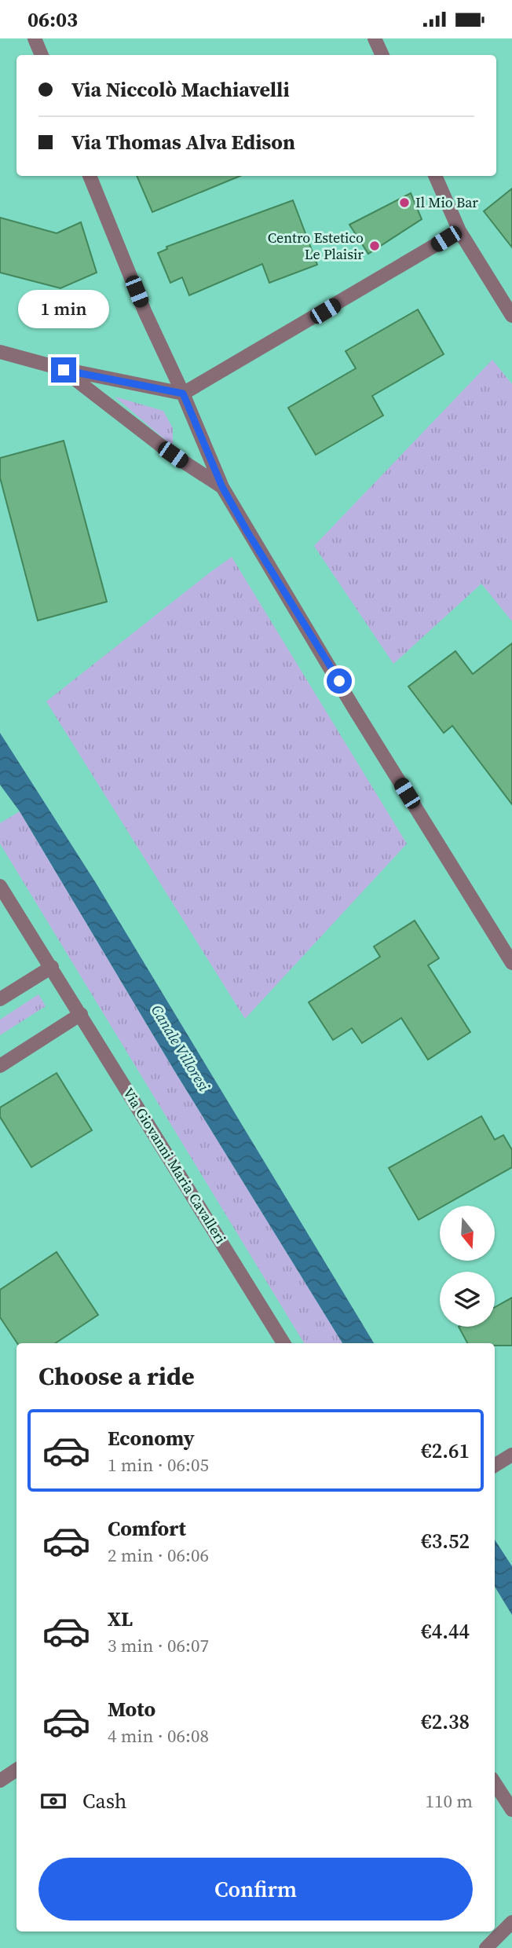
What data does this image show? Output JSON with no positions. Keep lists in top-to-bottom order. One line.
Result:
{"streets":{"street":["Via Giovanni Maria Cavalleri"]},"water":["Canale Villoresi"],"places":["Il Mio Bar","Centro Estetico Le Plaisir"],"north":"bottom","page":{"status":"06:03","banner":["Via Niccolò Machiavelli","Via Thomas Alva Edison"],"bubble":"1 min","heading":"Choose a ride","list":[{"name":"Economy","note":"1 min · 06:05","value":"€2.61"},{"name":"Comfort","note":"2 min · 06:06","value":"€3.52"},{"name":"XL","note":"3 min · 06:07","value":"€4.44"},{"name":"Moto","note":"4 min · 06:08","value":"€2.38"}],"pay":["Cash","110 m"],"buttons":"Confirm"}}
